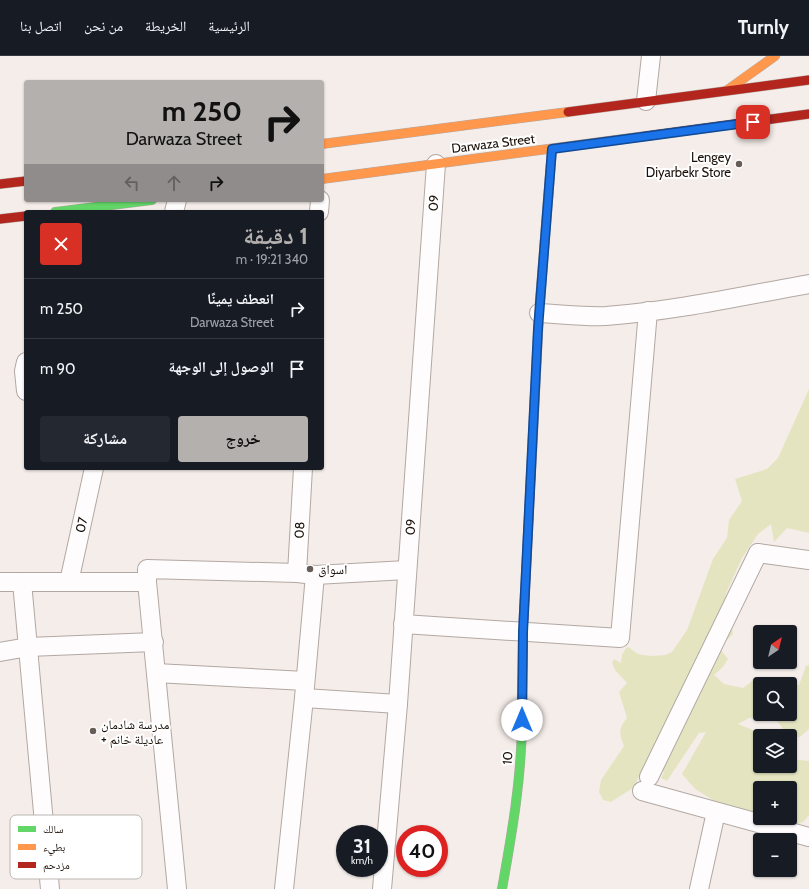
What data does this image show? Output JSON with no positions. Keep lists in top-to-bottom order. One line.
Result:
{"streets":{"main road":["Darwaza Street","10"],"street":["09","07","08"]},"crossings":[["Darwaza Street","09"],["Darwaza Street","10"]],"places":["Lengey Diyarbekr Store","اسواق","مدرسة شادمان + عاديلة خانم"],"legend":["سالك","بطيء","مزدحم"],"north":"top right","page":{"header":"Turnly","nav":["الرئيسية","الخريطة","من نحن","اتصل بنا"],"turn":["250 m","Darwaza Street"],"heading":["1 دقيقة","340 m · 19:21"],"list":[{"name":"انعطف يمينًا","note":"Darwaza Street","value":"250 m"},{"name":"الوصول إلى الوجهة","value":"90 m"}],"buttons":["خروج","مشاركة"],"map_buttons":["+","−"],"speed":"31 km/h","limit":"40"}}
